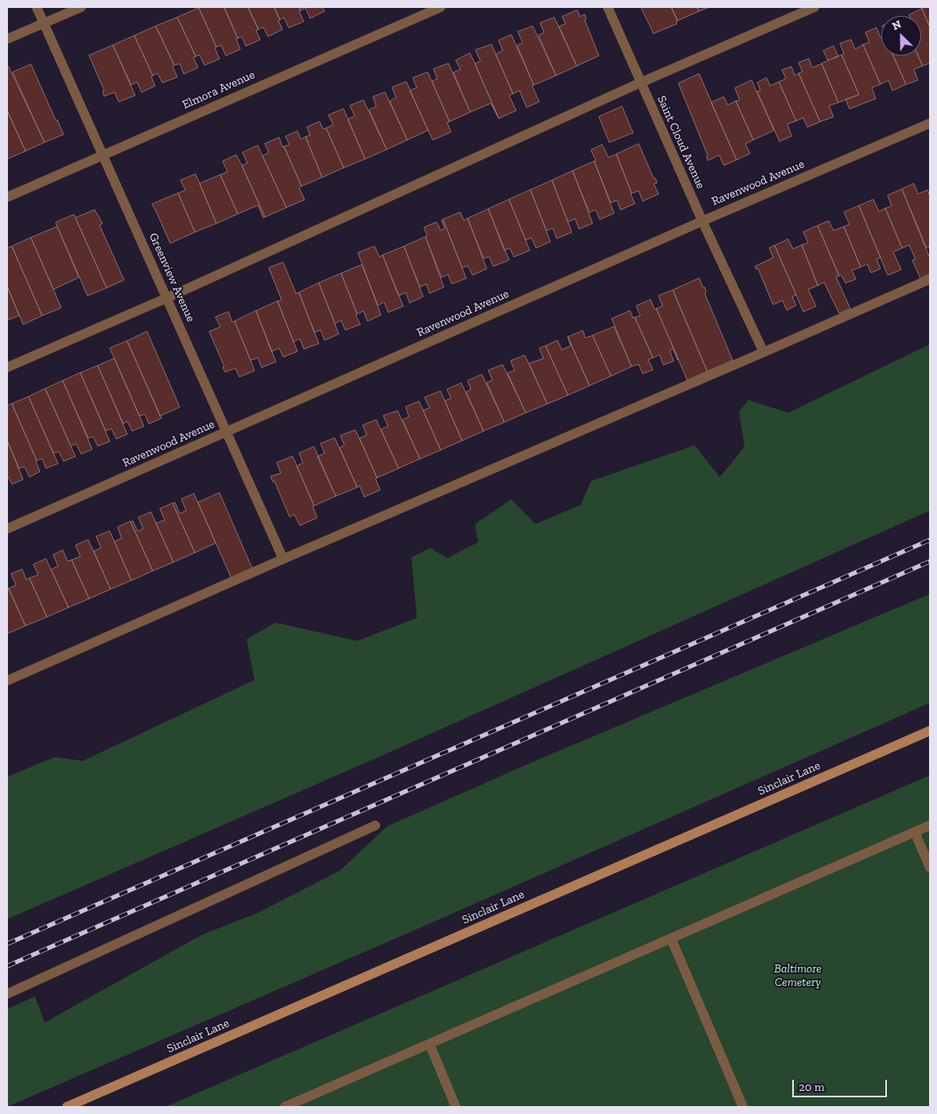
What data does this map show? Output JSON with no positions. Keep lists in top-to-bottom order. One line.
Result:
{"streets":{"main road":["Sinclair Lane"],"street":["Elmora Avenue","Saint Cloud Avenue","Ravenwood Avenue","Greenview Avenue"]},"crossings":[["Elmora Avenue","Greenview Avenue"],["Saint Cloud Avenue","Ravenwood Avenue"],["Ravenwood Avenue","Greenview Avenue"]],"parks":["Baltimore Cemetery"],"scale_bar":"20 m","north":"top left"}
